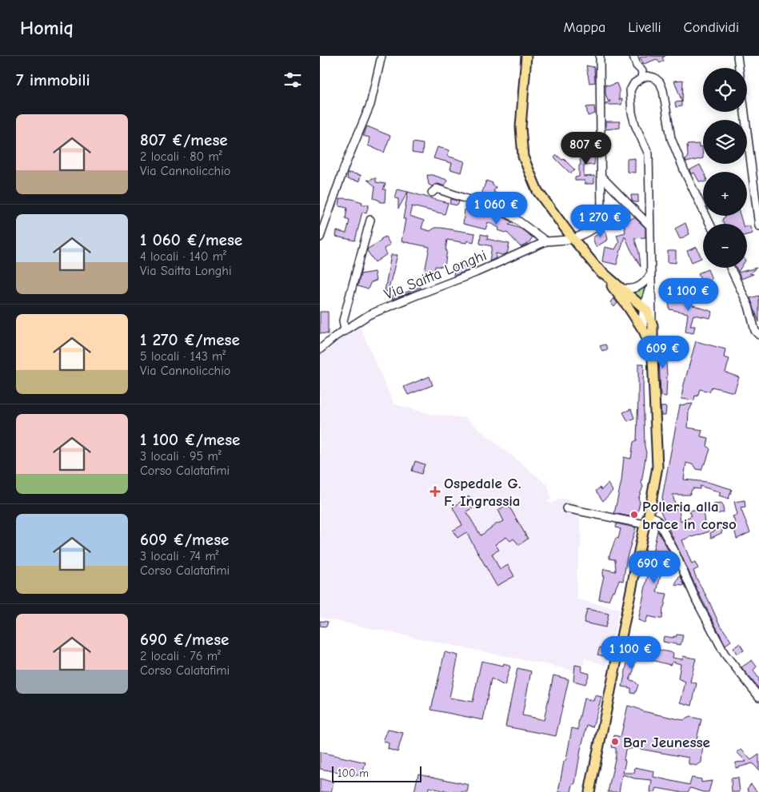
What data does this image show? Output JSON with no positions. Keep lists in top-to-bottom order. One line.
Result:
{"streets":{"street":["Via Saitta Longhi"]},"places":{"health":["Ospedale G. F. Ingrassia"],"other":["Polleria alla brace in corso","Bar Jeunesse"]},"scale_bar":"100 m","page":{"header":"Homiq","nav":["Mappa","Livelli","Condividi"],"heading":"7 immobili","map_buttons":["+","−"],"list":[{"name":"807 €/mese","note":"2 locali · 80 m² · Via Cannolicchio"},{"name":"1 060 €/mese","note":"4 locali · 140 m² · Via Saitta Longhi"},{"name":"1 270 €/mese","note":"5 locali · 143 m² · Via Cannolicchio"},{"name":"1 100 €/mese","note":"3 locali · 95 m² · Corso Calatafimi"},{"name":"609 €/mese","note":"3 locali · 74 m² · Corso Calatafimi"},{"name":"690 €/mese","note":"2 locali · 76 m² · Corso Calatafimi"}],"price":["807 €","1 060 €","1 270 €","1 100 €","609 €","690 €","1 100 €"],"scale":"100 m"}}
